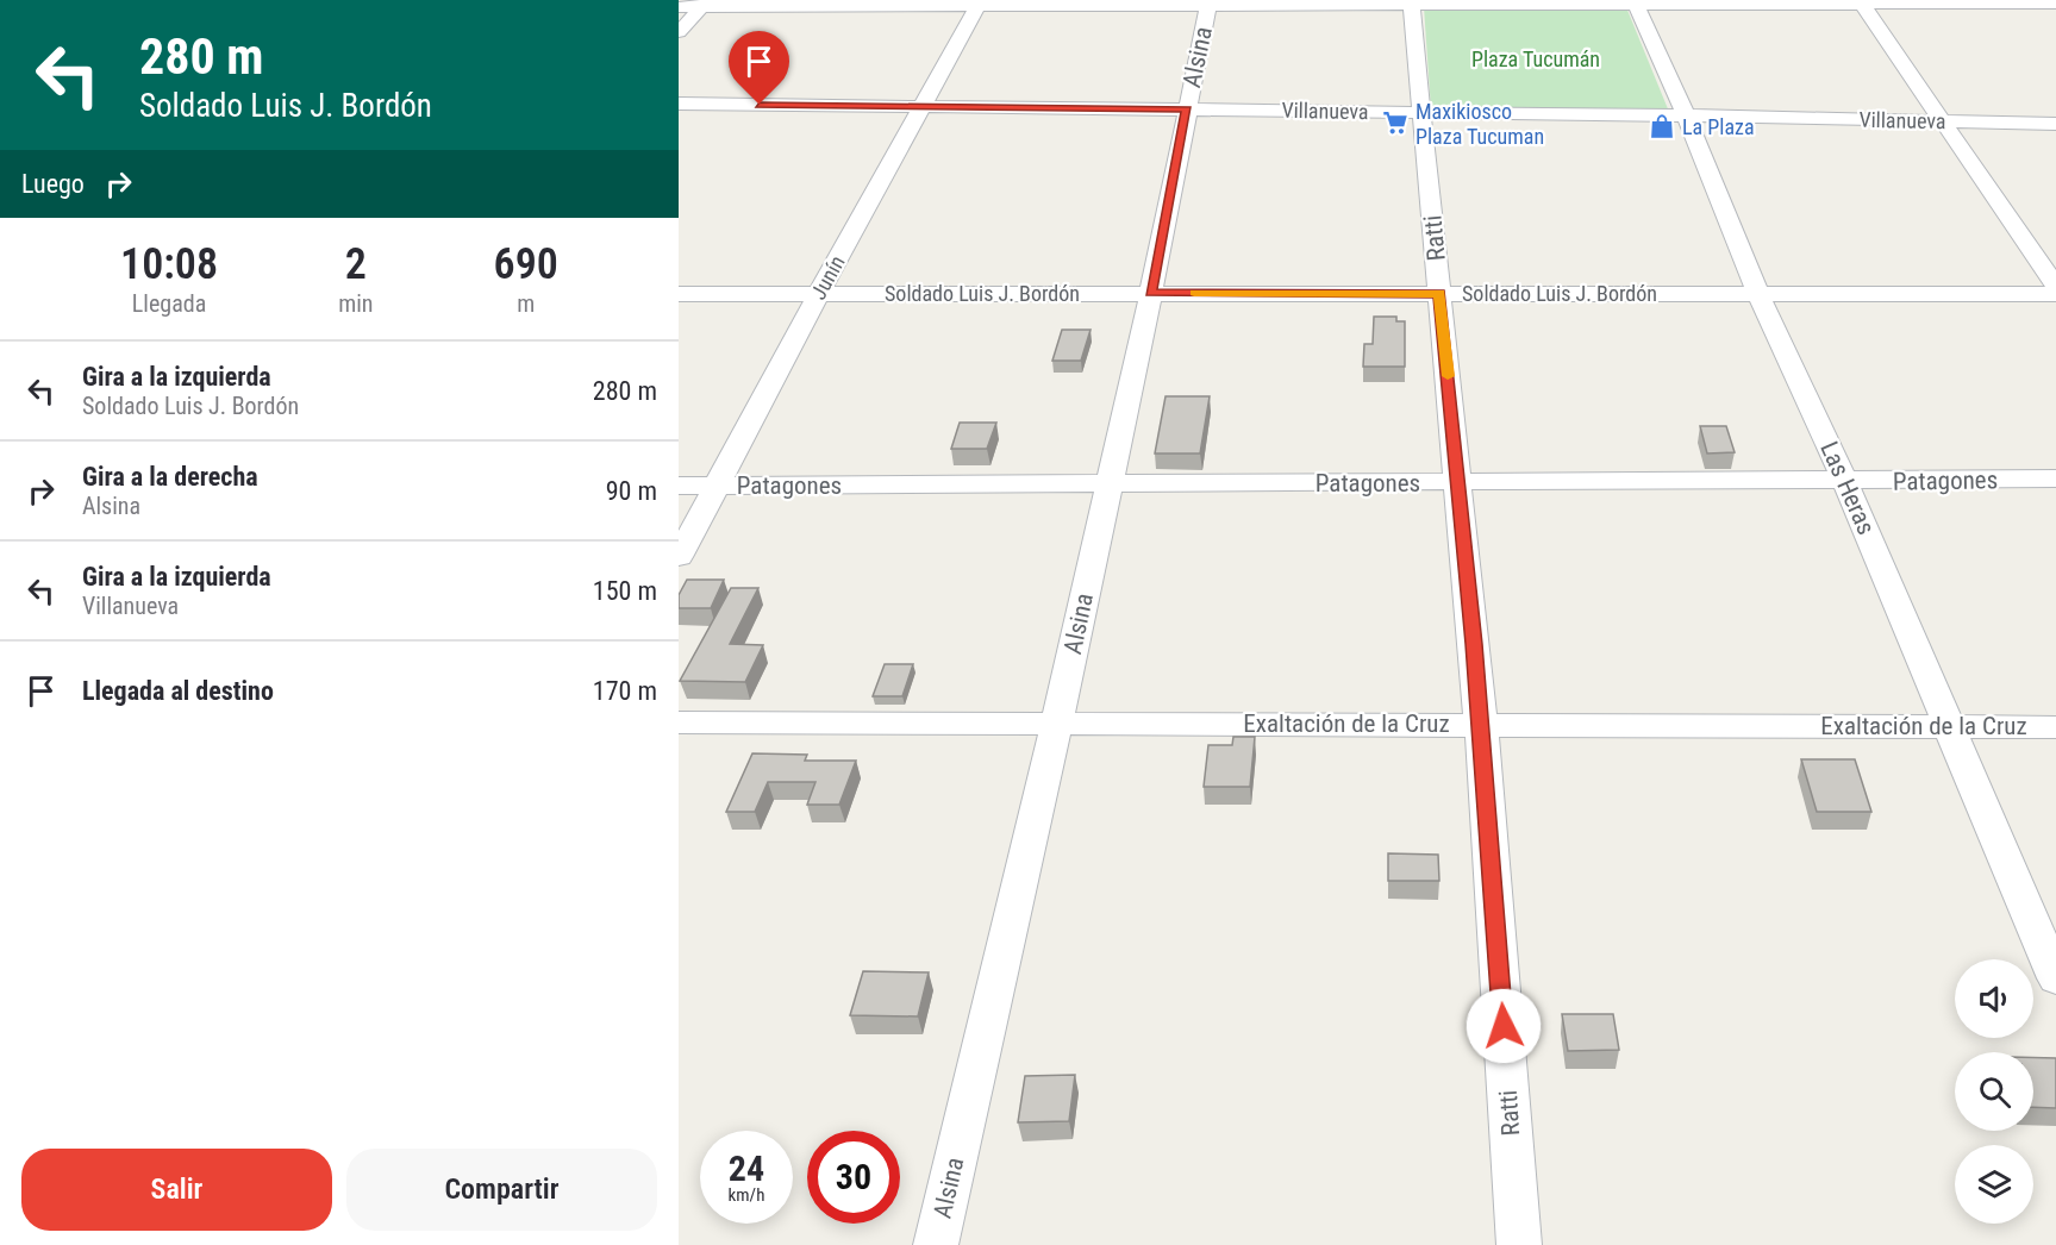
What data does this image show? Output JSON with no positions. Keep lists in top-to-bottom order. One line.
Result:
{"streets":{"street":["Alsina","Villanueva","Ratti","Junín","Soldado Luis J. Bordón","Patagones","Las Heras","Exaltación de la Cruz"]},"crossings":[["Alsina","Villanueva"],["Alsina","Soldado Luis J. Bordón"],["Alsina","Patagones"],["Alsina","Exaltación de la Cruz"],["Villanueva","Ratti"],["Villanueva","Junín"],["Villanueva","Las Heras"],["Ratti","Soldado Luis J. Bordón"],["Ratti","Patagones"],["Ratti","Exaltación de la Cruz"],["Junín","Soldado Luis J. Bordón"],["Junín","Patagones"],["Soldado Luis J. Bordón","Las Heras"],["Patagones","Las Heras"],["Las Heras","Exaltación de la Cruz"]],"parks":["Plaza Tucumán"],"places":{"supermarket":["Maxikiosco Plaza Tucuman"],"shop":["La Plaza"]},"page":{"turn":["280 m","Soldado Luis J. Bordón"],"then":"Luego","eta":["10:08","Llegada","2","min","690","m"],"list":[{"name":"Gira a la izquierda","note":"Soldado Luis J. Bordón","value":"280 m"},{"name":"Gira a la derecha","note":"Alsina","value":"90 m"},{"name":"Gira a la izquierda","note":"Villanueva","value":"150 m"},{"name":"Llegada al destino","value":"170 m"}],"speed":"24 km/h","limit":"30","buttons":["Salir","Compartir"]}}
